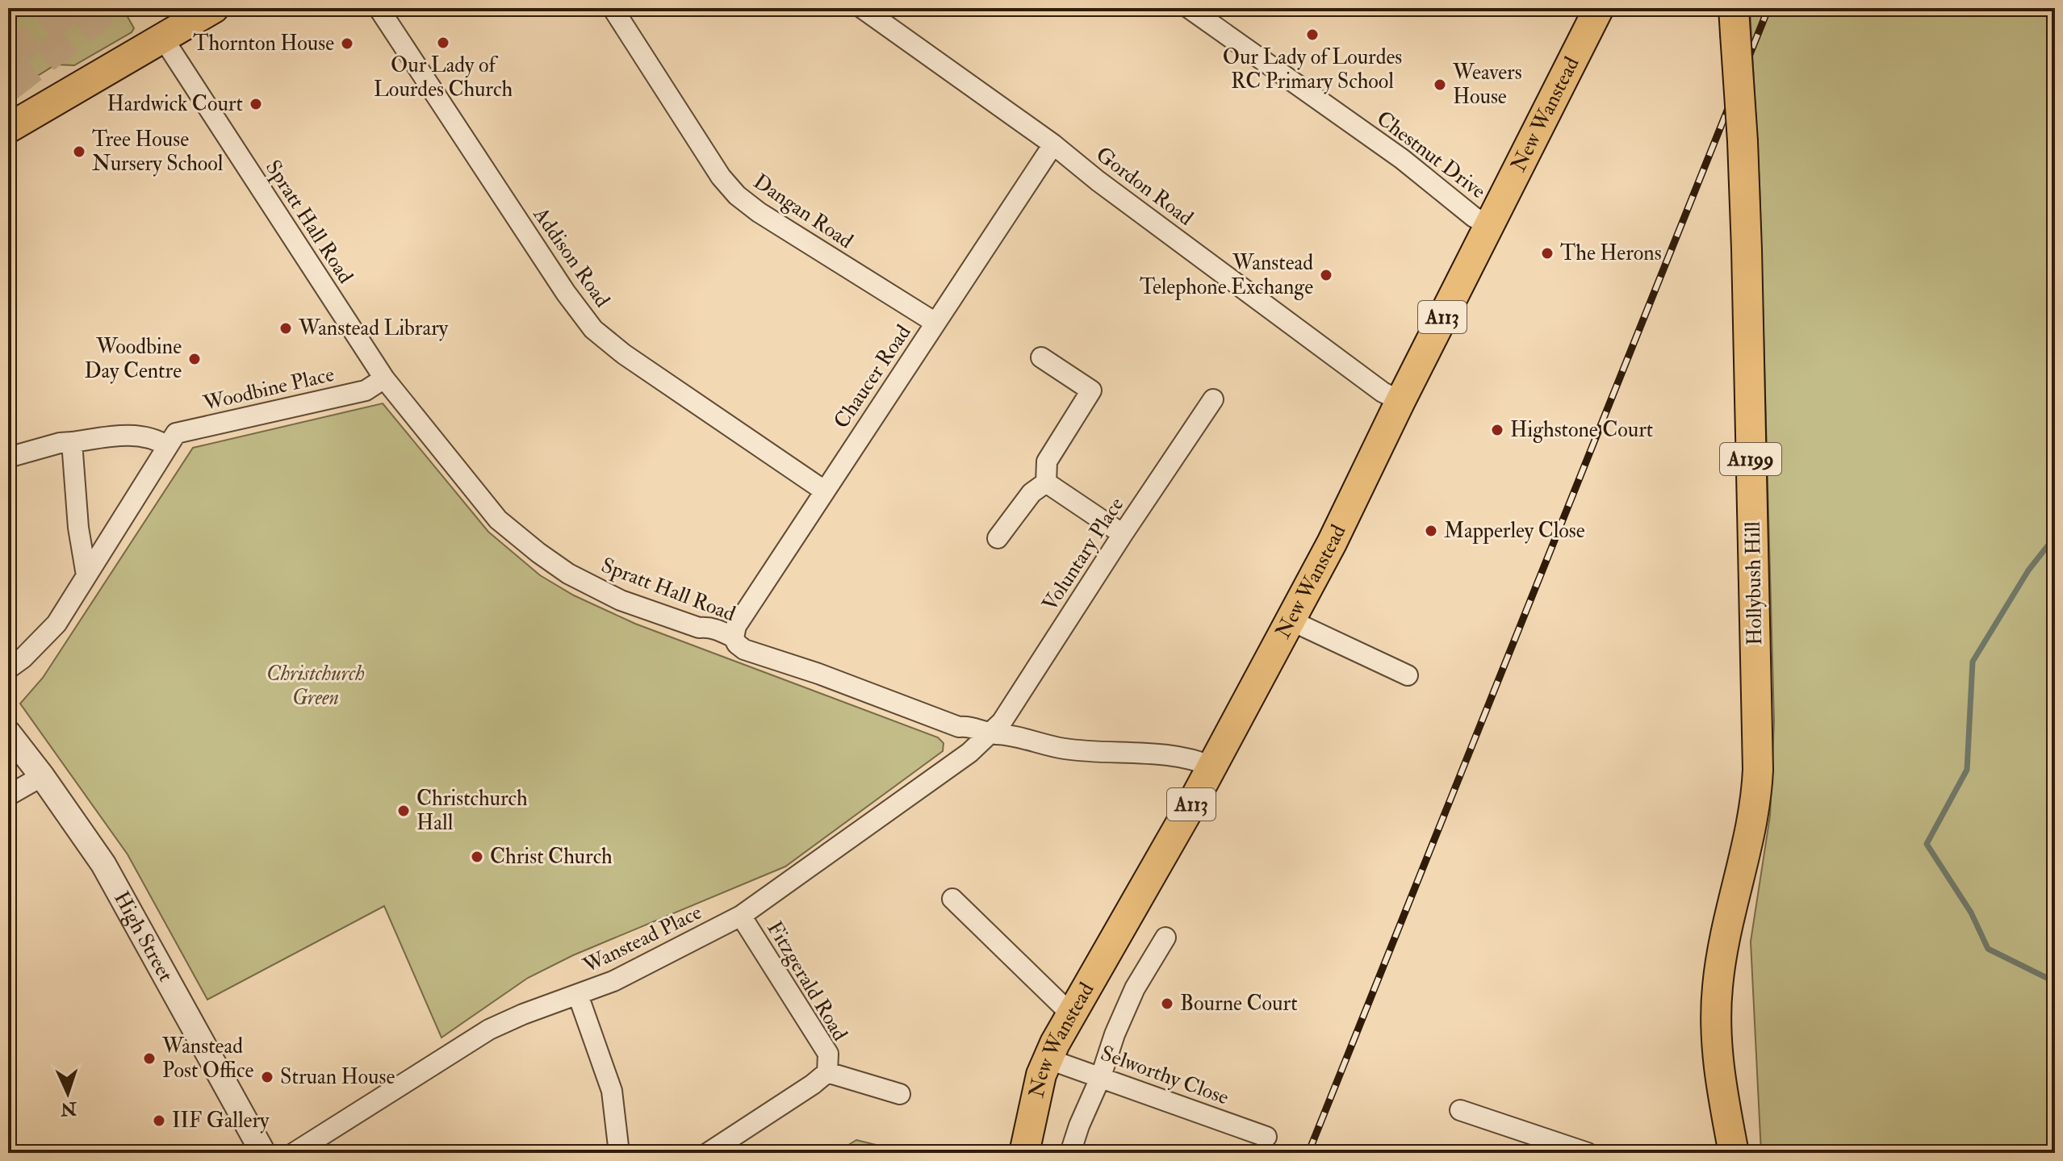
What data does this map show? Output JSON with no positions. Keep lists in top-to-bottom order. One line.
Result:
{"streets":{"main road":["New Wanstead","A113","A1199","Hollybush Hill"],"street":["Chestnut Drive","Gordon Road","Dangan Road","Spratt Hall Road","Addison Road","Chaucer Road","Woodbine Place","Voluntary Place","High Street","Wanstead Place","Fitzgerald Road","Selworthy Close"]},"crossings":[["New Wanstead","Chestnut Drive"],["New Wanstead","Gordon Road"],["New Wanstead","Spratt Hall Road"],["New Wanstead","Selworthy Close"],["Gordon Road","Chaucer Road"],["Dangan Road","Chaucer Road"],["Spratt Hall Road","Chaucer Road"],["Spratt Hall Road","Woodbine Place"],["Spratt Hall Road","Voluntary Place"],["Spratt Hall Road","Wanstead Place"],["Addison Road","Chaucer Road"],["Voluntary Place","Wanstead Place"],["Wanstead Place","Fitzgerald Road"]],"parks":["Christchurch Green"],"places":["Our Lady of Lourdes RC Primary School","Our Lady of Lourdes Church","Thornton House","Weavers House","Hardwick Court","Tree House Nursery School","The Herons","Wanstead Telephone Exchange","Wanstead Library","Woodbine Day Centre","Highstone Court","Mapperley Close","Christchurch Hall","Christ Church","Bourne Court","Wanstead Post Office","Struan House","IIF Gallery"],"north":"bottom"}
